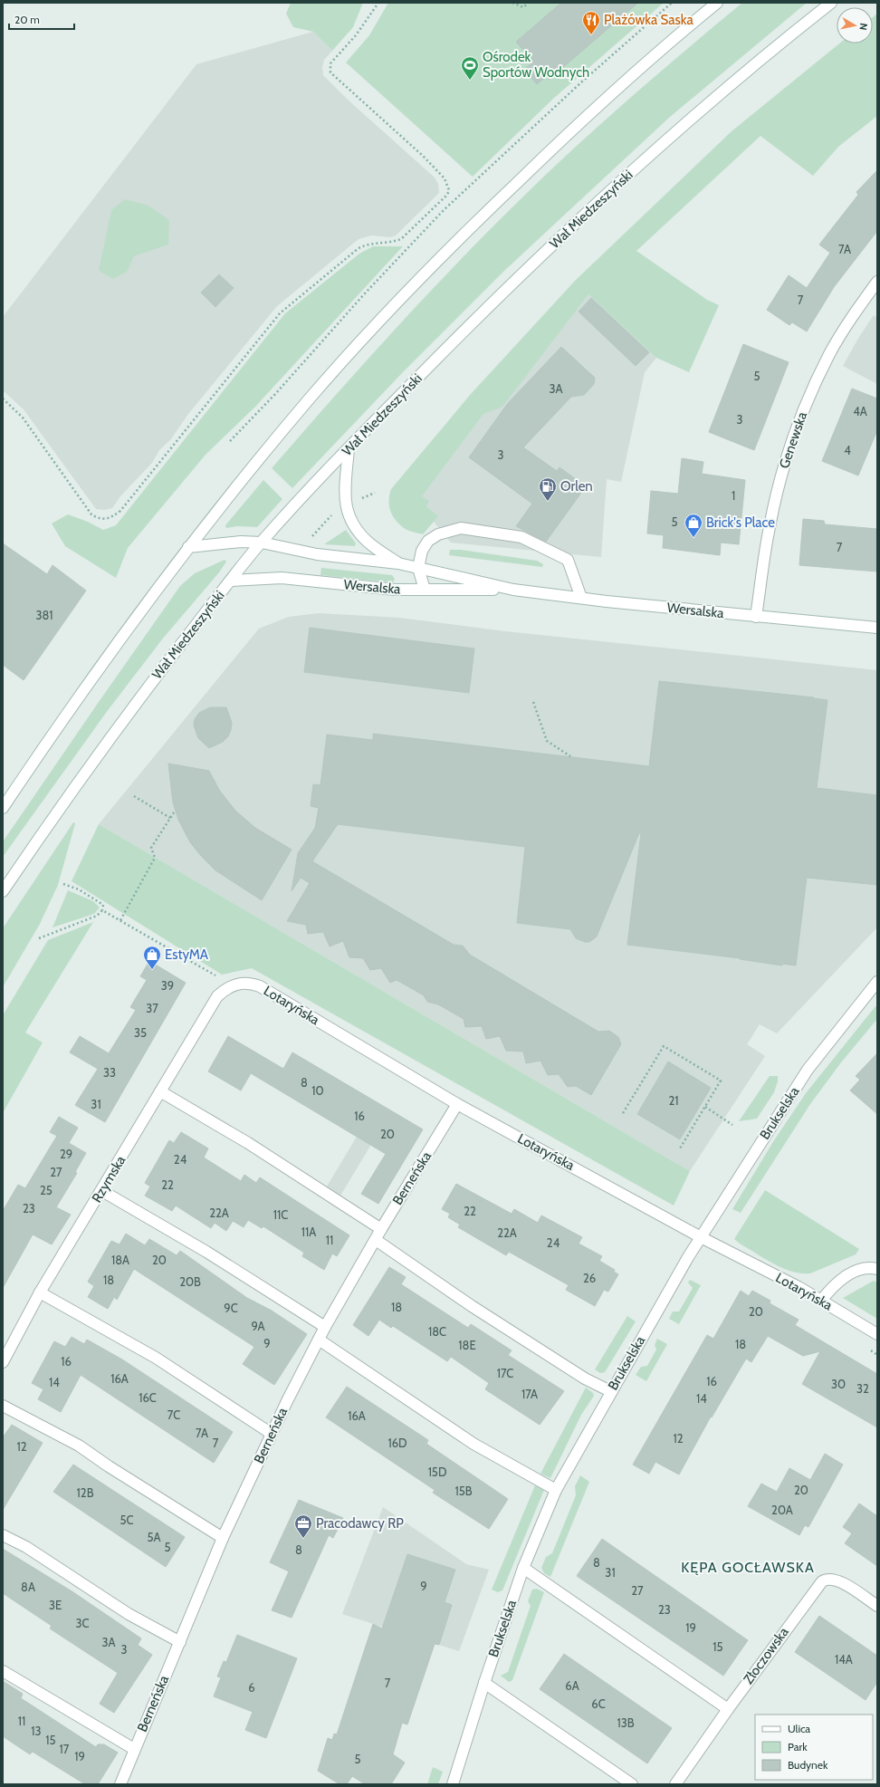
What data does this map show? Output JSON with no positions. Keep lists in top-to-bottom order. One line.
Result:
{"streets":{"street":["Wał Miedzeszyński","Genewska","Wersalska","Lotaryńska","Brukselska","Berneńska","Rzymska","Złoczowska"]},"crossings":[["Wał Miedzeszyński","Wersalska"],["Genewska","Wersalska"],["Lotaryńska","Brukselska"],["Lotaryńska","Berneńska"],["Lotaryńska","Rzymska"]],"districts":["KĘPA GOCŁAWSKA"],"places":{"restaurant":["Plażówka Saska"],"sports":["Ośrodek Sportów Wodnych"],"fuel station":["Orlen"],"shop":["Brick's Place","EstyMA"],"office":["Pracodawcy RP"]},"house_numbers":["7A","7","5","3A","4A","3","4","3","1","5","7","381","39","37","35","33","8","10","21","31","16","20","29","24","27","22","25","23","22","22A","11C","11A","22A","11","24","18A","20","26","18","20B","18","9C","20","9A","18C","9","18","18E","16","17C","16A","16","14","30","32","17A","16C","14","7C","16A","7A","12","7","16D","12","15D","20","15B","12B","20A","5C","5A","5","8","8","31","9","8A","27","3E","23","3C","19","3A","15","3","14A","7","6A","6","6C","11","13B","13","15","17","19","5"],"legend":["Ulica","Park","Budynek"],"scale_bar":"20 m","north":"right"}
